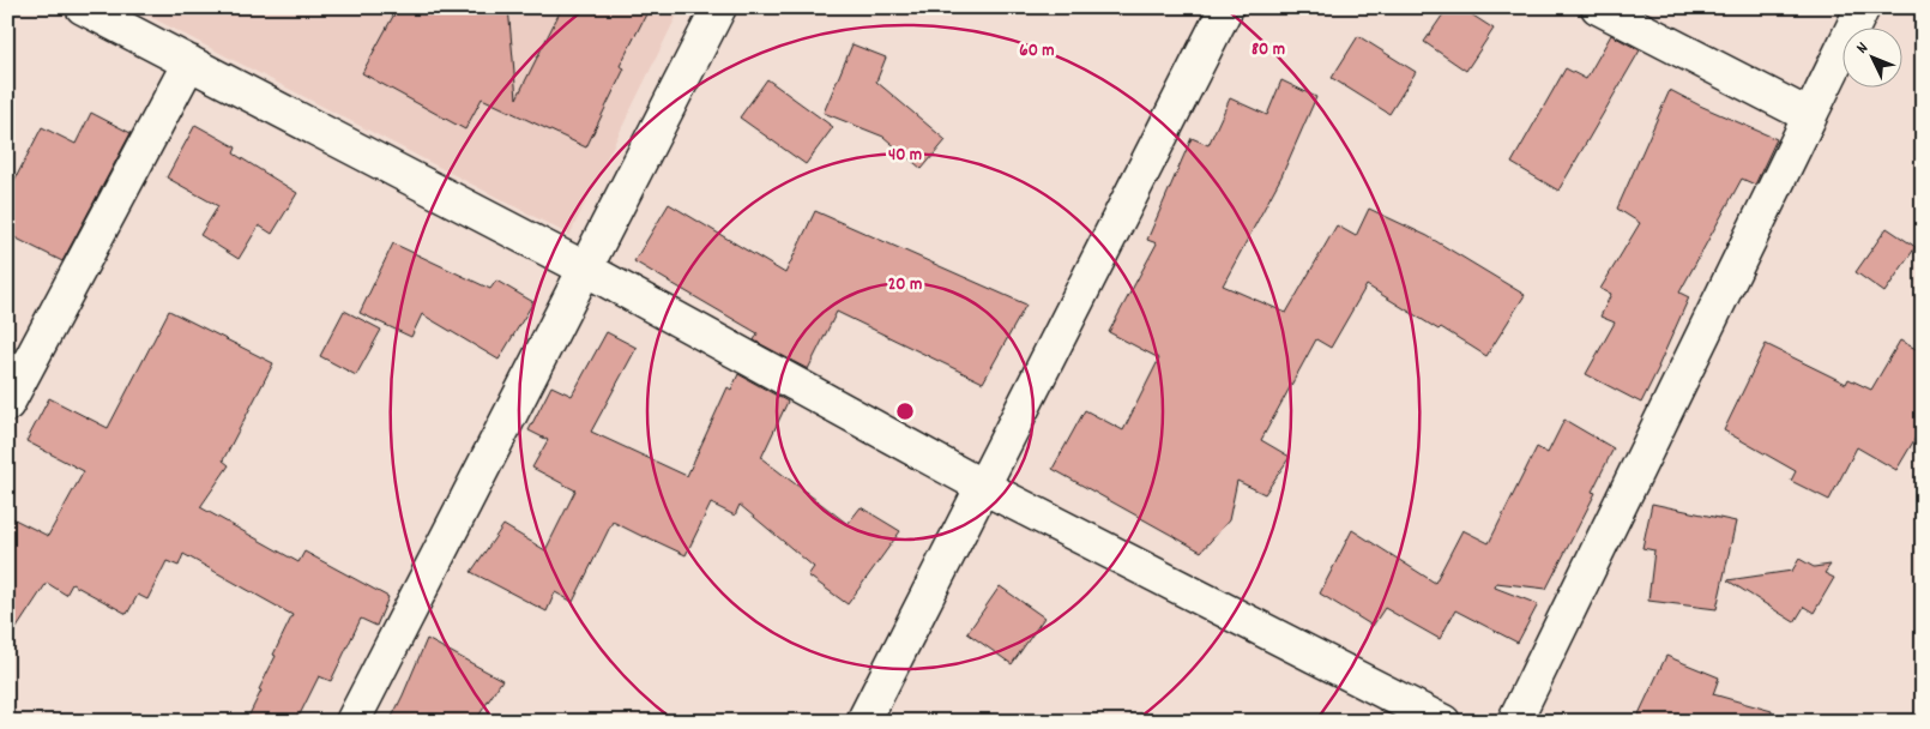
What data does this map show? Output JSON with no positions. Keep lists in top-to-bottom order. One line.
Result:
{"north":"top left","rings":["80 m","60 m","40 m","20 m"]}
